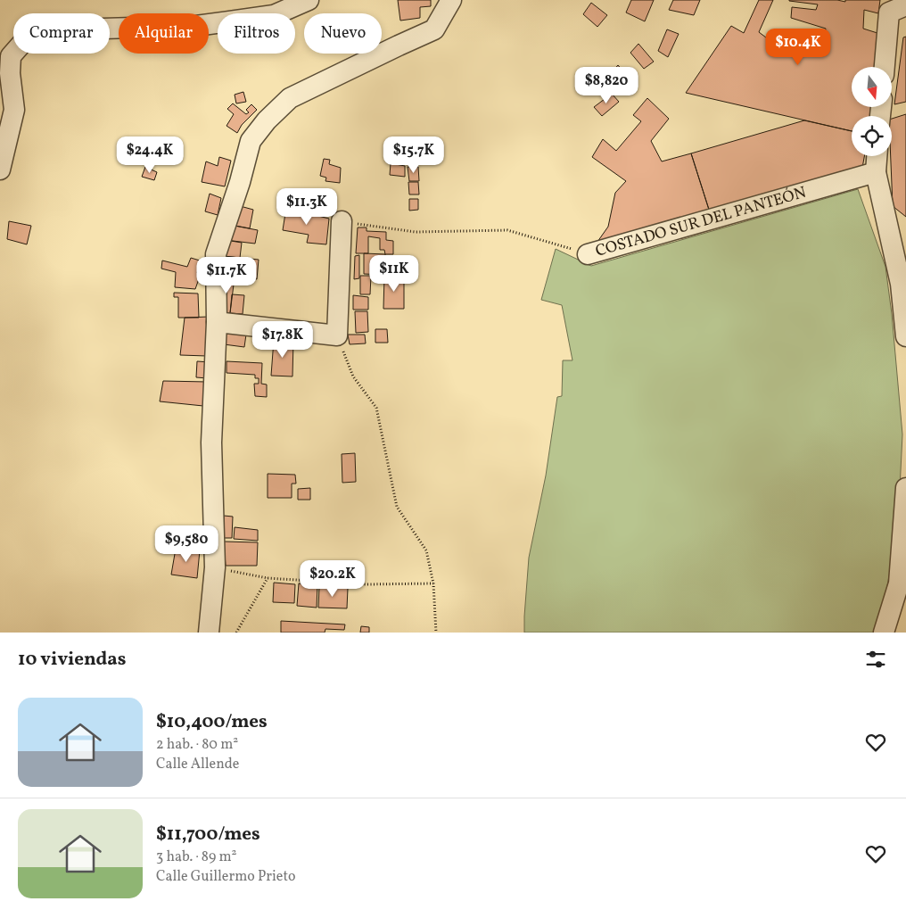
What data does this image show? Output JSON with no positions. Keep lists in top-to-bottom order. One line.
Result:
{"streets":{"street":["COSTADO SUR DEL PANTEÓN"]},"north":"bottom","page":{"chip":["Comprar","Alquilar","Filtros","Nuevo"],"price":["$10.4K","$8,820","$24.4K","$15.7K","$11.3K","$11K","$11.7K","$17.8K","$9,580","$20.2K"],"heading":"10 viviendas","list":[{"name":"$10,400/mes","note":"2 hab. · 80 m² · Calle Allende"},{"name":"$11,700/mes","note":"3 hab. · 89 m² · Calle Guillermo Prieto"}]}}
